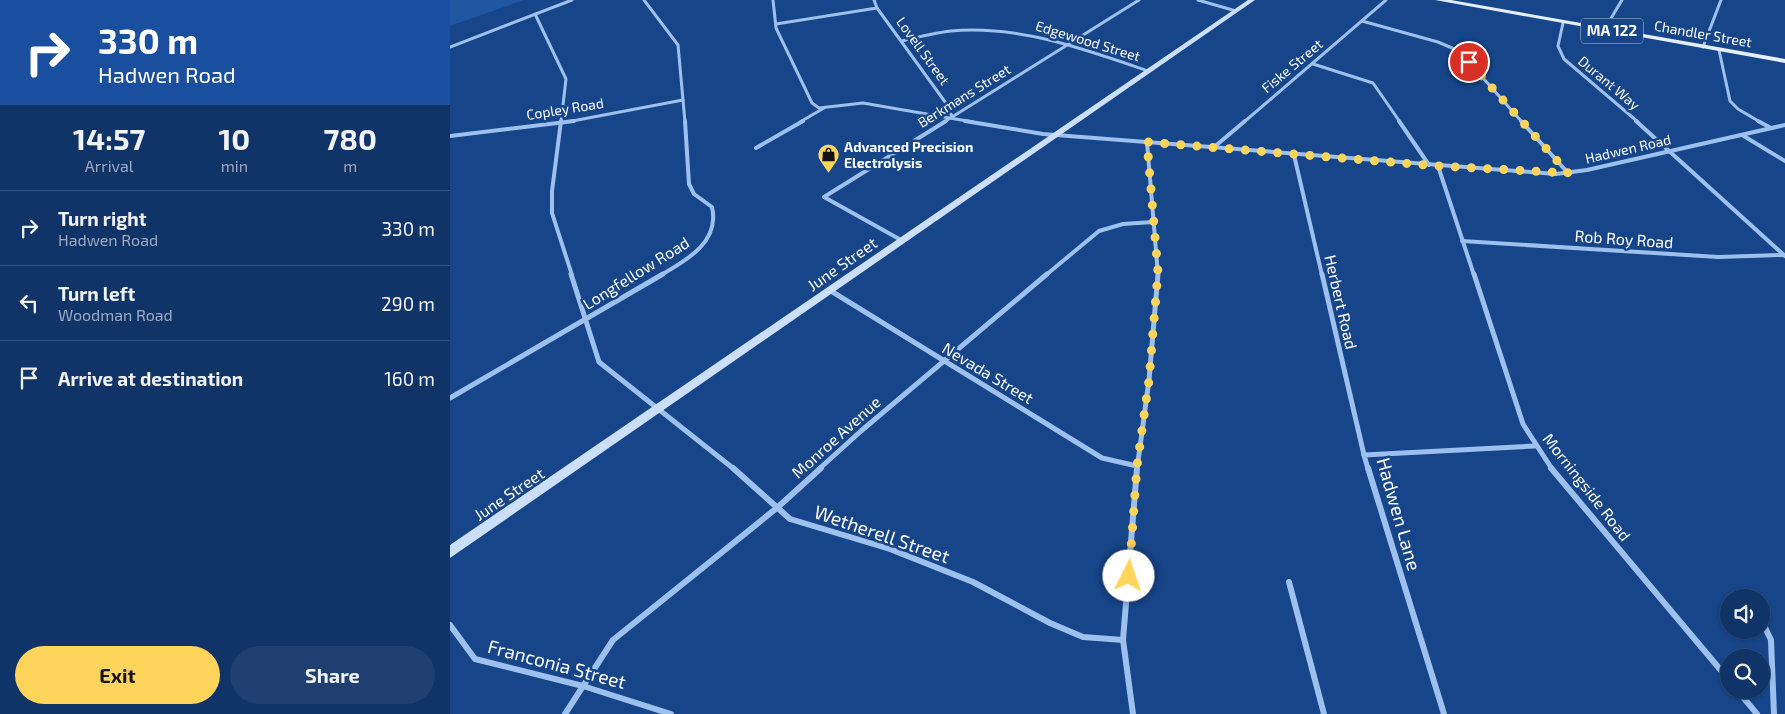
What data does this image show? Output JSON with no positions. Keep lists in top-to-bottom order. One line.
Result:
{"streets":{"main road":["MA 122","Chandler Street"],"street":["Edgewood Street","Lovell Street","Fiske Street","Durant Way","Berkmans Street","Copley Road","Hadwen Road","Rob Roy Road","June Street","Longfellow Road","Herbert Road","Nevada Street","Monroe Avenue","Morningside Road","Hadwen Lane","Wetherell Street","Franconia Street"]},"crossings":[["Chandler Street","Durant Way"],["Edgewood Street","Lovell Street"],["Edgewood Street","Berkmans Street"],["Edgewood Street","June Street"],["Lovell Street","Berkmans Street"],["Lovell Street","Hadwen Road"],["Fiske Street","Hadwen Road"],["Durant Way","Hadwen Road"],["Durant Way","Rob Roy Road"],["Berkmans Street","Hadwen Road"],["Berkmans Street","June Street"],["Copley Road","Longfellow Road"],["Copley Road","Wetherell Street"],["Hadwen Road","June Street"],["Hadwen Road","Herbert Road"],["Hadwen Road","Morningside Road"],["Rob Roy Road","Morningside Road"],["June Street","Nevada Street"],["June Street","Wetherell Street"],["Longfellow Road","Wetherell Street"],["Herbert Road","Hadwen Lane"],["Nevada Street","Monroe Avenue"],["Monroe Avenue","Wetherell Street"],["Monroe Avenue","Franconia Street"],["Morningside Road","Hadwen Lane"]],"places":{"shop":["Advanced Precision Electrolysis"]},"page":{"turn":["330 m","Hadwen Road"],"eta":["14:57","Arrival","10","min","780","m"],"list":[{"name":"Turn right","note":"Hadwen Road","value":"330 m"},{"name":"Turn left","note":"Woodman Road","value":"290 m"},{"name":"Arrive at destination","value":"160 m"}],"buttons":["Exit","Share"]}}
